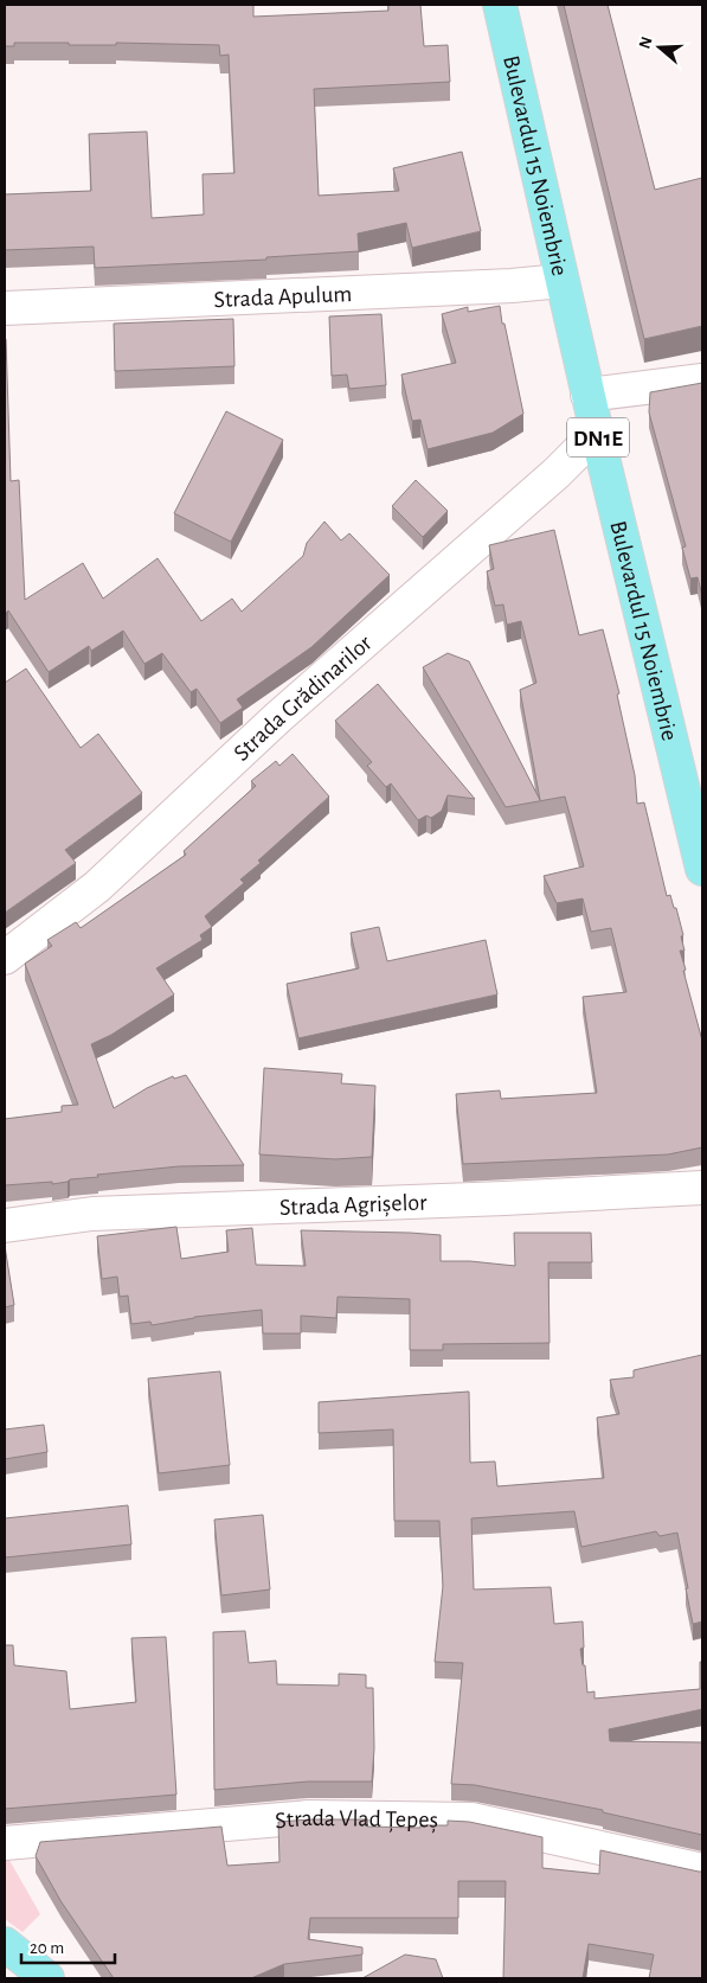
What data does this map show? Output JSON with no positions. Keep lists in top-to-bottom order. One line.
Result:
{"streets":{"main road":["Bulevardul 15 Noiembrie","DN1E"],"street":["Strada Apulum","Strada Grădinarilor","Strada Agrișelor","Strada Vlad Țepeș"]},"crossings":[["Bulevardul 15 Noiembrie","Strada Apulum"],["Bulevardul 15 Noiembrie","Strada Grădinarilor"]],"scale_bar":"20 m","north":"left"}
